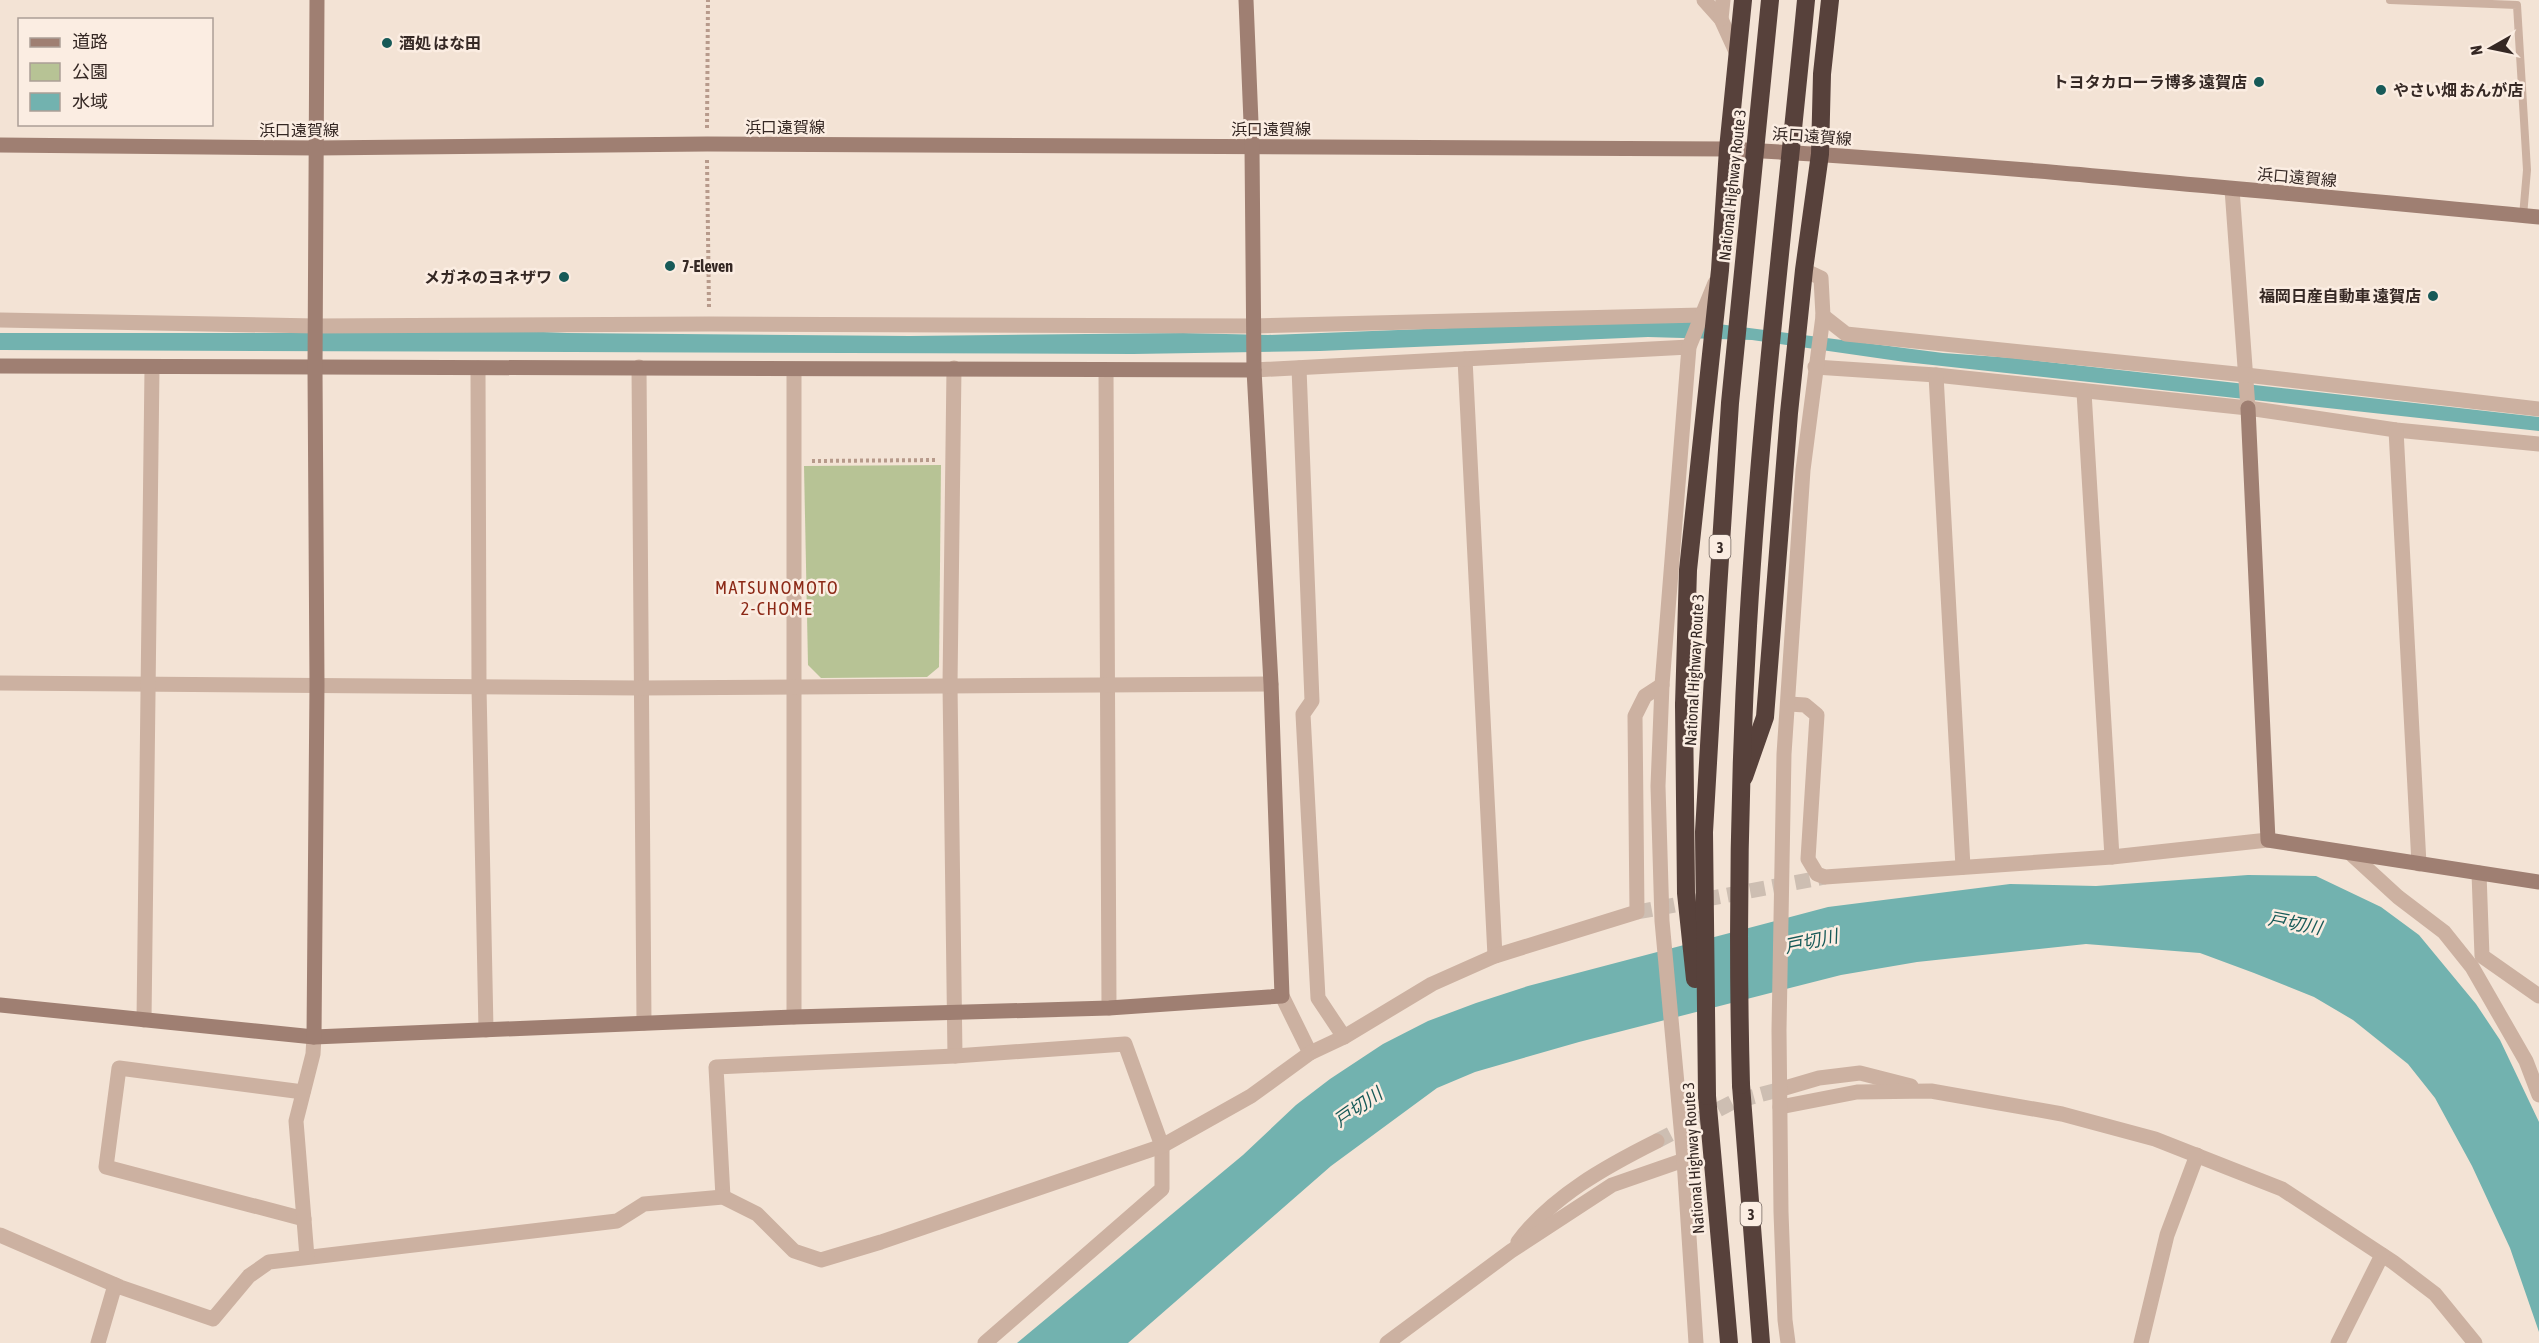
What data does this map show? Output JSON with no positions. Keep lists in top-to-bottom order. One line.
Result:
{"streets":{"highway":["National Highway Route 3","3"],"street":["浜口遠賀線"]},"districts":["MATSUNOMOTO 2-CHOME"],"water":["戸切川"],"places":["酒処 はな田","トヨタカローラ博多 遠賀店","やさい畑 おんが店","7-Eleven","メガネのヨネザワ","福岡日産自動車 遠賀店"],"legend":["道路","公園","水域"],"north":"left"}
